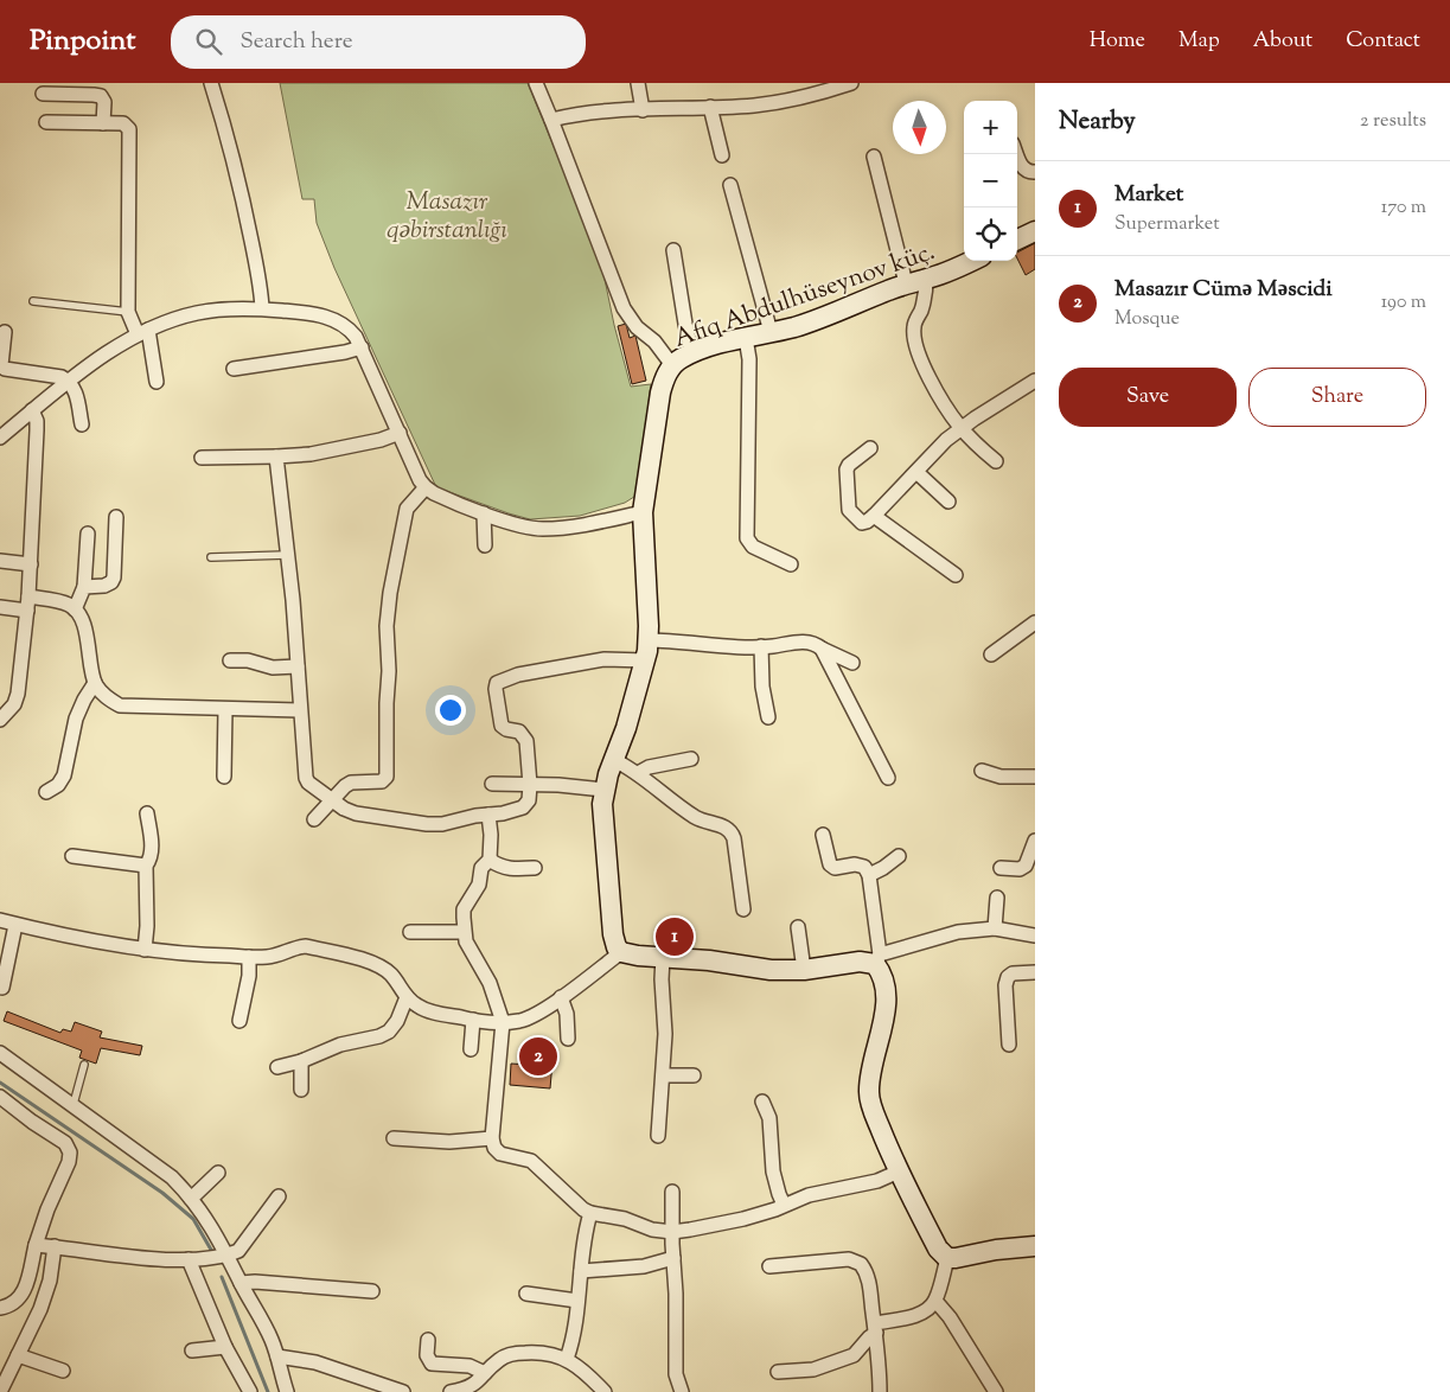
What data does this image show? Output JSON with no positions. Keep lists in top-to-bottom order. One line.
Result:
{"streets":{"street":["Afiq Abdulhüseynov küç."]},"parks":["Masazır qəbirstanlığı"],"north":"bottom","page":{"header":"Pinpoint","search":"Search here","nav":["Home","Map","About","Contact"],"heading":["Nearby","2 results"],"map_buttons":["+","−"],"list":[{"mark":"1","name":"Market","note":"Supermarket","value":"170 m"},{"mark":"2","name":"Masazır Cümə Məscidi","note":"Mosque","value":"190 m"}],"buttons":["Save","Share"],"pins":["1","2"]}}
